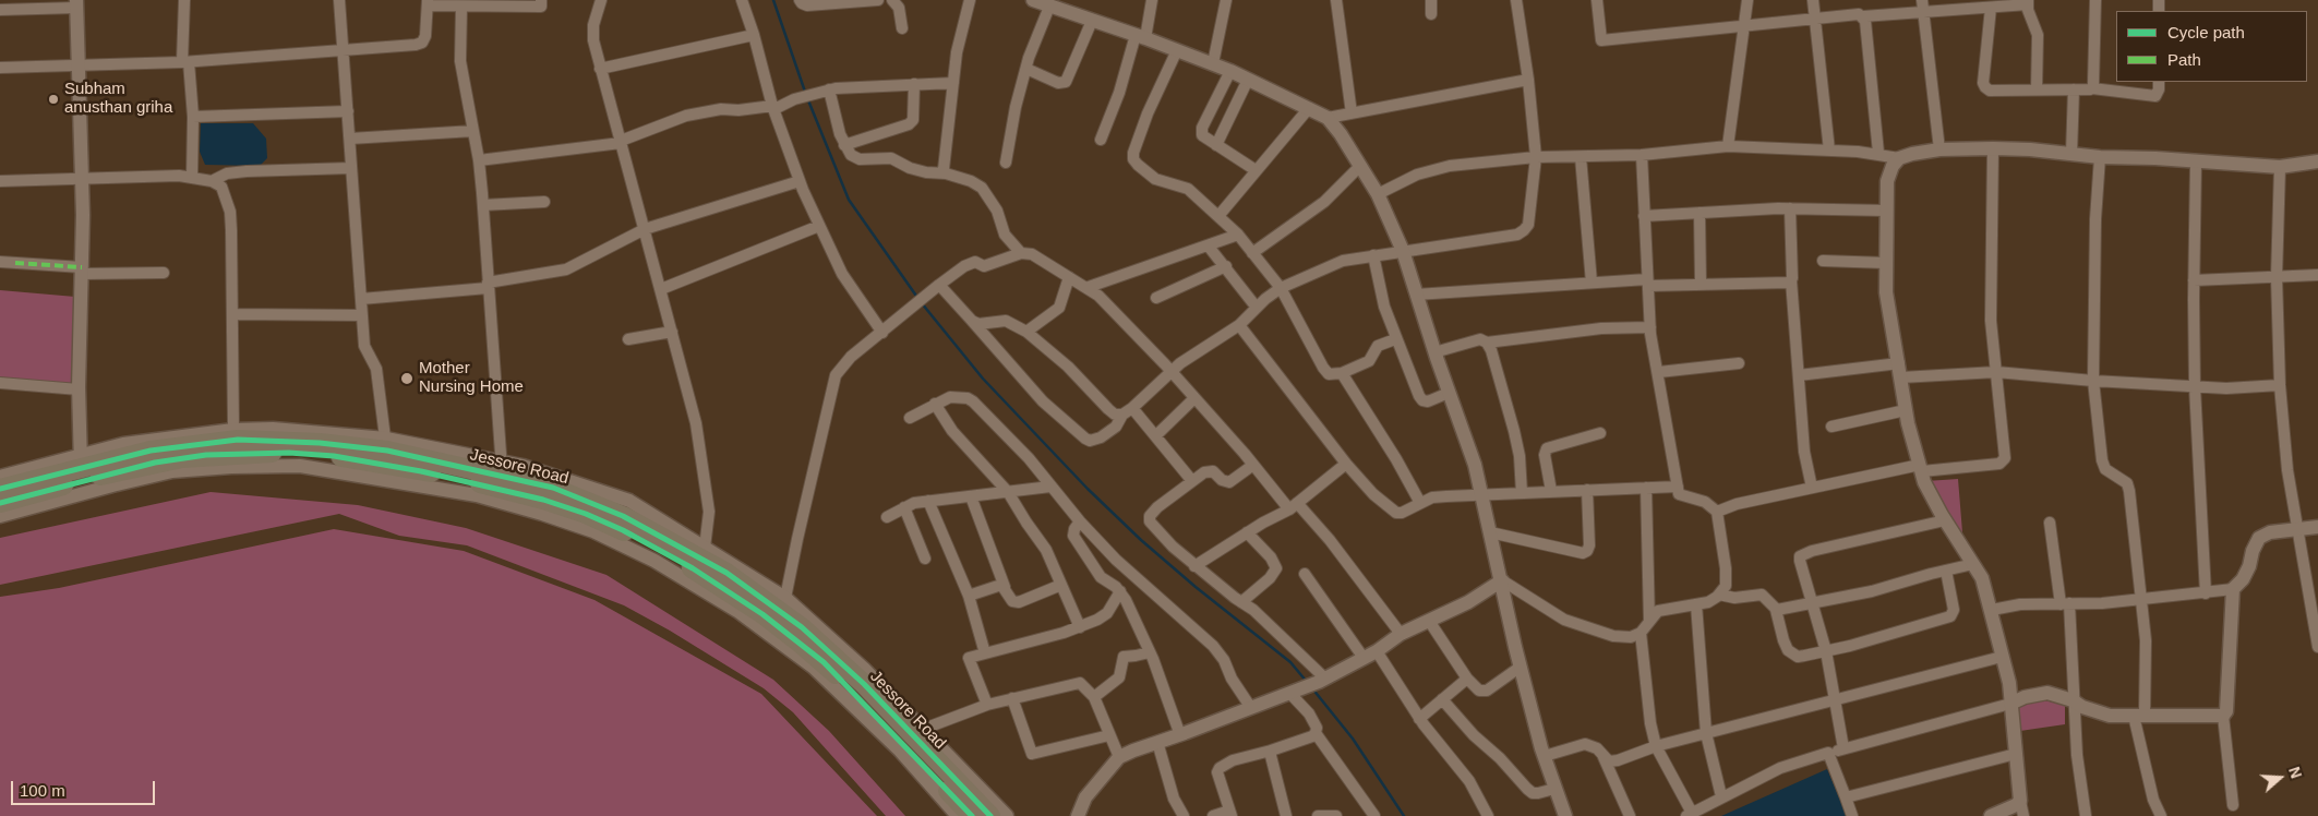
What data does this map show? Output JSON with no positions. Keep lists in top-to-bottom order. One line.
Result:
{"streets":{"highway":["Jessore Road"]},"places":["Subham anusthan griha","Mother Nursing Home"],"legend":["Cycle path","Path"],"scale_bar":"100 m","north":"right"}
